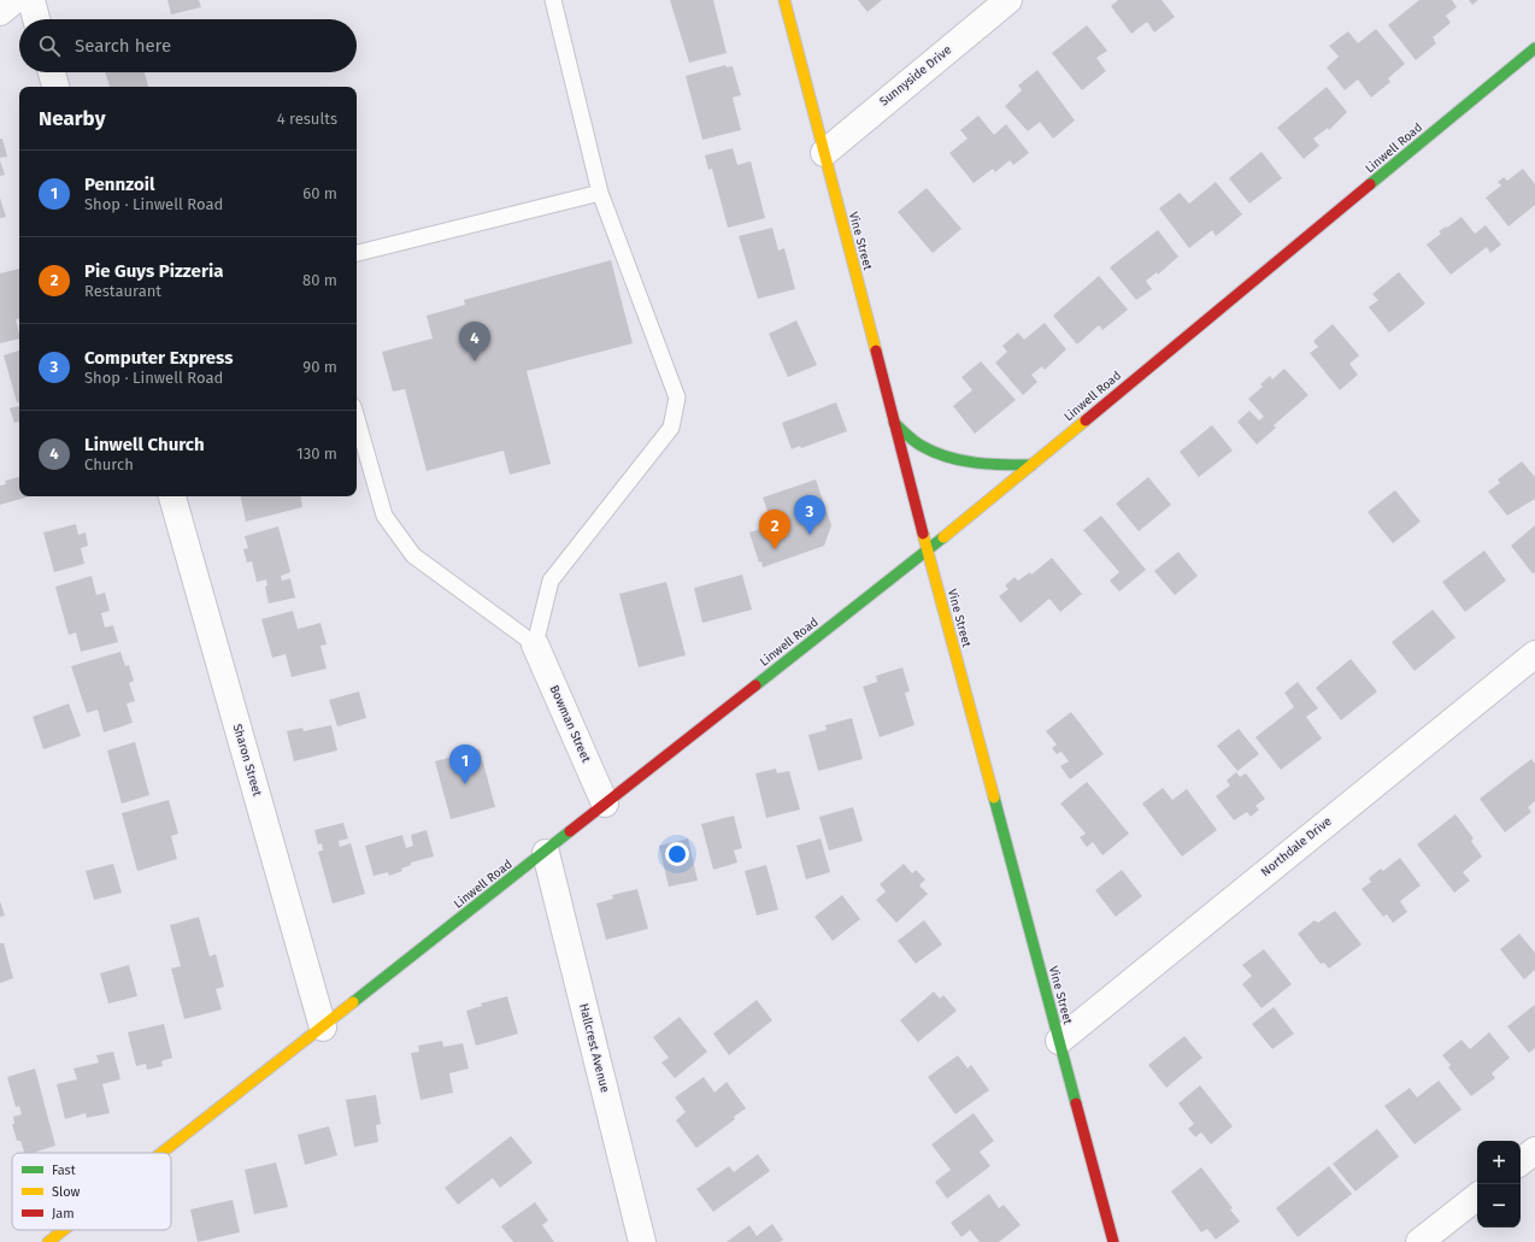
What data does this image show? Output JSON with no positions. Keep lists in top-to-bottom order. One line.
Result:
{"streets":{"main road":["Linwell Road","Vine Street"],"street":["Sunnyside Drive","Bowman Street","Sharon Street","Northdale Drive","Hallcrest Avenue"]},"crossings":[["Sunnyside Drive","Vine Street"],["Linwell Road","Vine Street"],["Linwell Road","Bowman Street"],["Linwell Road","Sharon Street"],["Linwell Road","Hallcrest Avenue"],["Vine Street","Northdale Drive"]],"legend":["Fast","Slow","Jam"],"page":{"search":"Search here","heading":["Nearby","4 results"],"list":[{"mark":"1","name":"Pennzoil","note":"Shop · Linwell Road","value":"60 m"},{"mark":"2","name":"Pie Guys Pizzeria","note":"Restaurant","value":"80 m"},{"mark":"3","name":"Computer Express","note":"Shop · Linwell Road","value":"90 m"},{"mark":"4","name":"Linwell Church","note":"Church","value":"130 m"}],"pins":["4","3","2","1"],"map_buttons":["+","−"]}}
